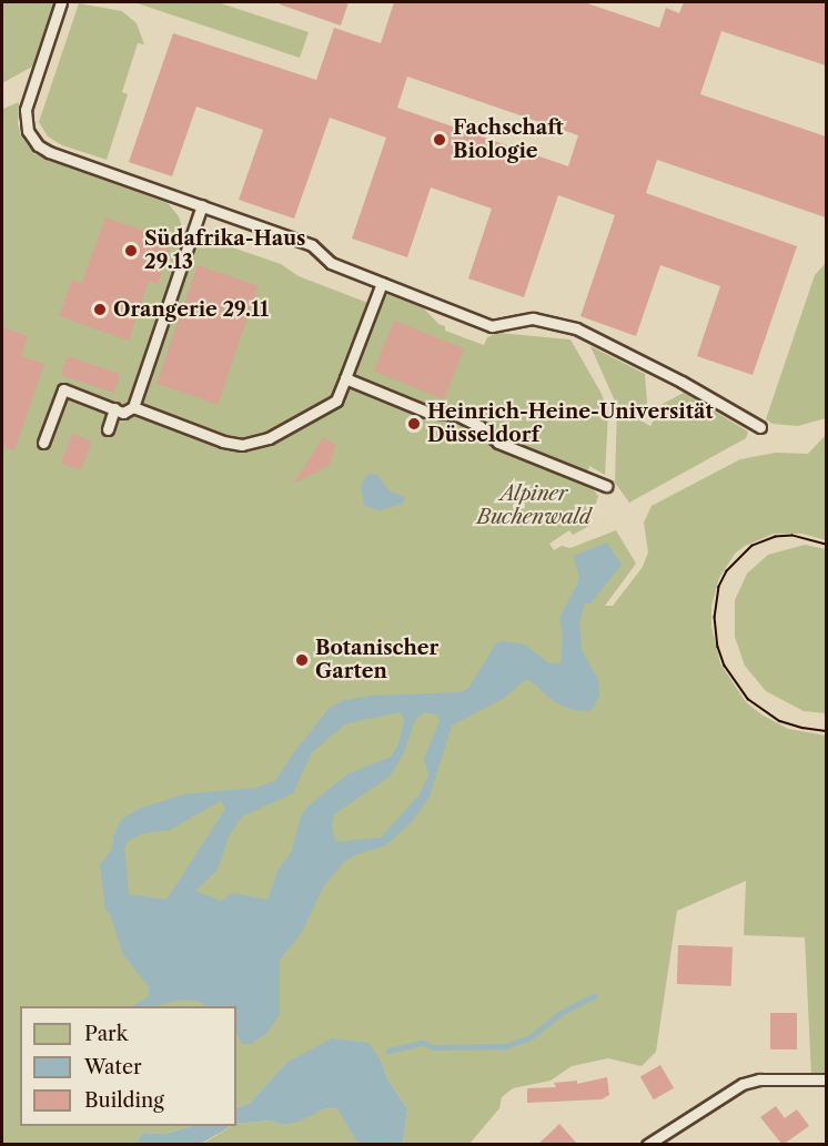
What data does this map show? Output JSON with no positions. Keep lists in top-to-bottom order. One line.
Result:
{"parks":["Alpiner Buchenwald"],"places":["Fachschaft Biologie","Südafrika-Haus 29.13","Orangerie 29.11","Heinrich-Heine-Universität Düsseldorf","Botanischer Garten"],"legend":["Park","Water","Building"]}
